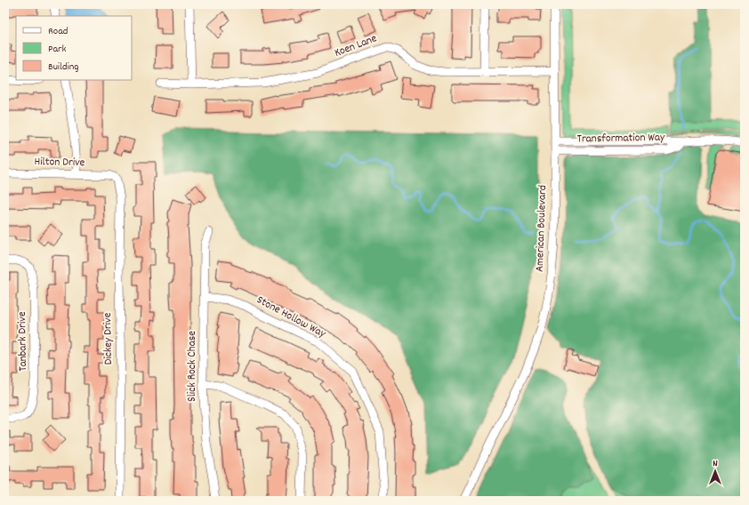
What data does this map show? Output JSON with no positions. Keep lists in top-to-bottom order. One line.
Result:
{"streets":{"street":["Koen Lane","Transformation Way","Hilton Drive","American Boulevard","Stone Hollow Way","Dickey Drive","Tanbark Drive","Slick Rock Chase"]},"crossings":[["Koen Lane","American Boulevard"],["Transformation Way","American Boulevard"],["Hilton Drive","Dickey Drive"],["Stone Hollow Way","Slick Rock Chase"]],"legend":["Road","Park","Building"],"north":"top"}
